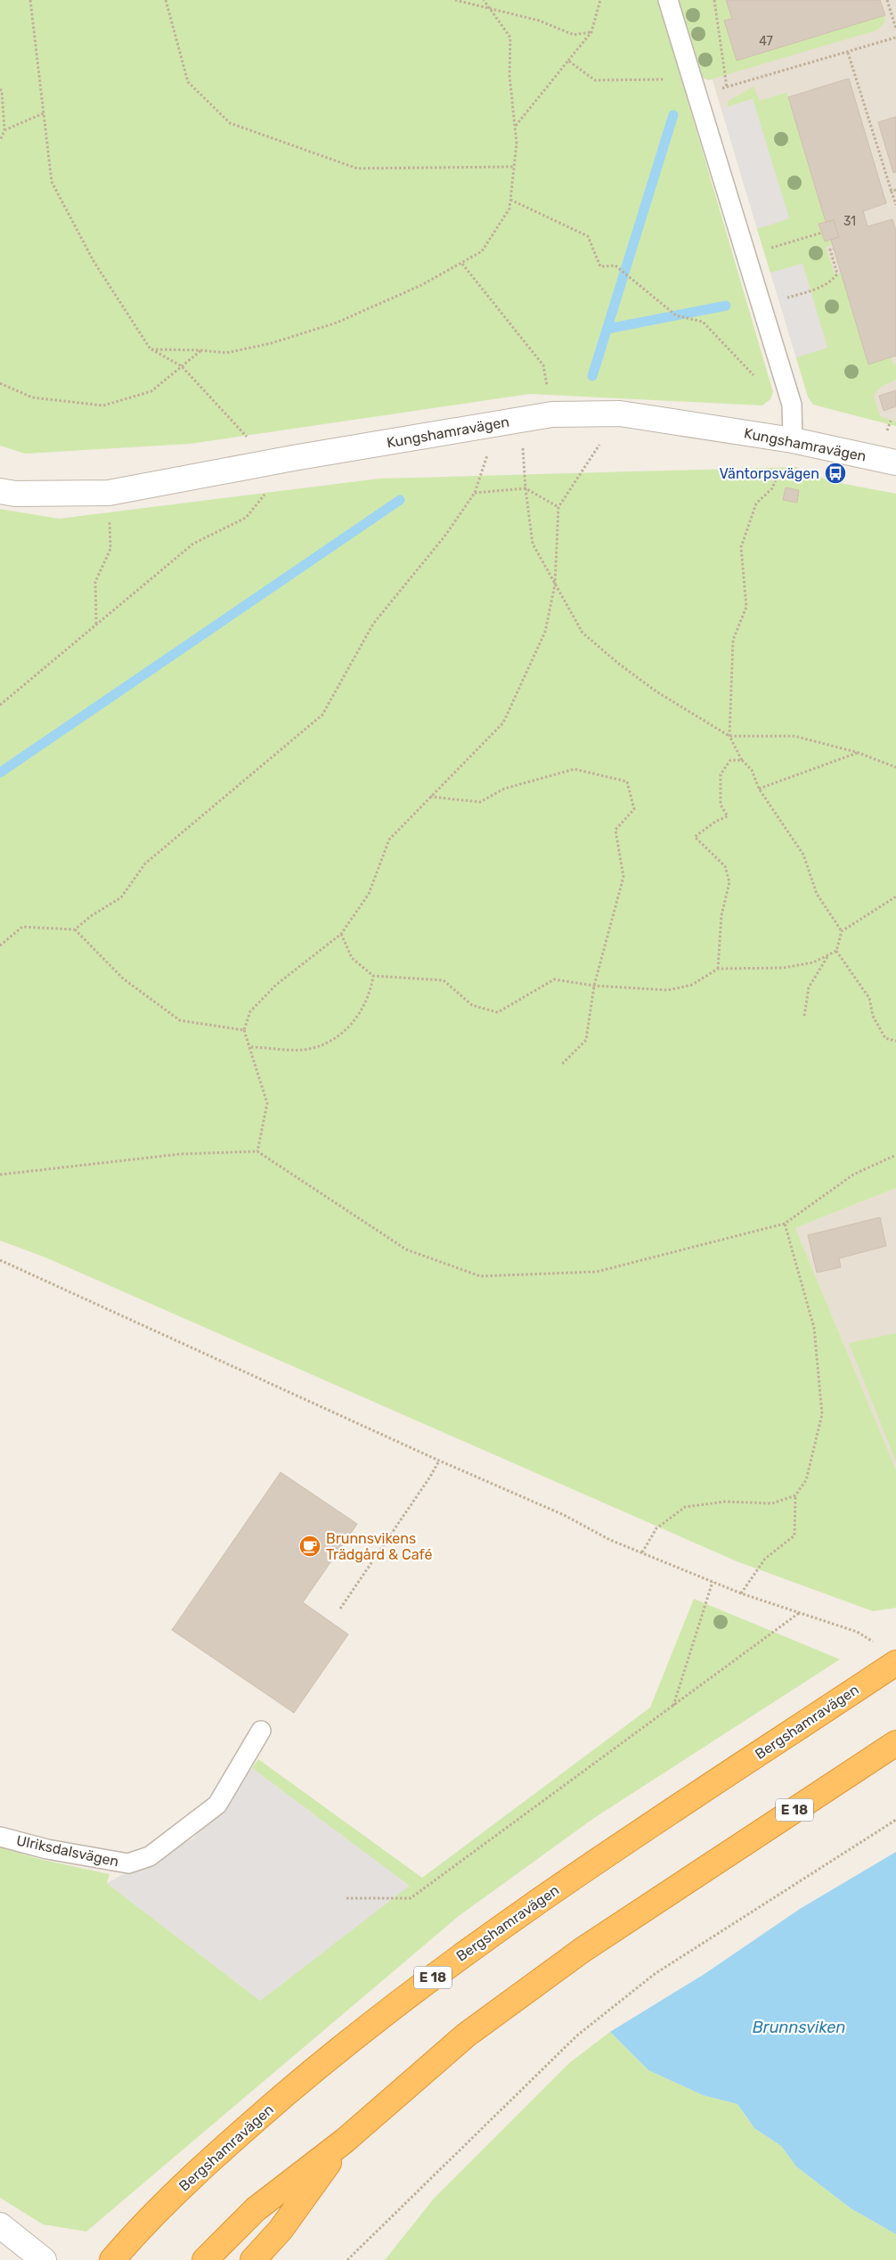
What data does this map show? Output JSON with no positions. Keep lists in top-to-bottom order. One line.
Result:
{"streets":{"highway":["Bergshamravägen","E 18"],"street":["Kungshamravägen"],"lane":["Ulriksdalsvägen"]},"water":["Brunnsviken"],"places":{"bus stop":["Väntorpsvägen"],"cafe":["Brunnsvikens Trädgård & Café"]},"house_numbers":["47","31"]}
